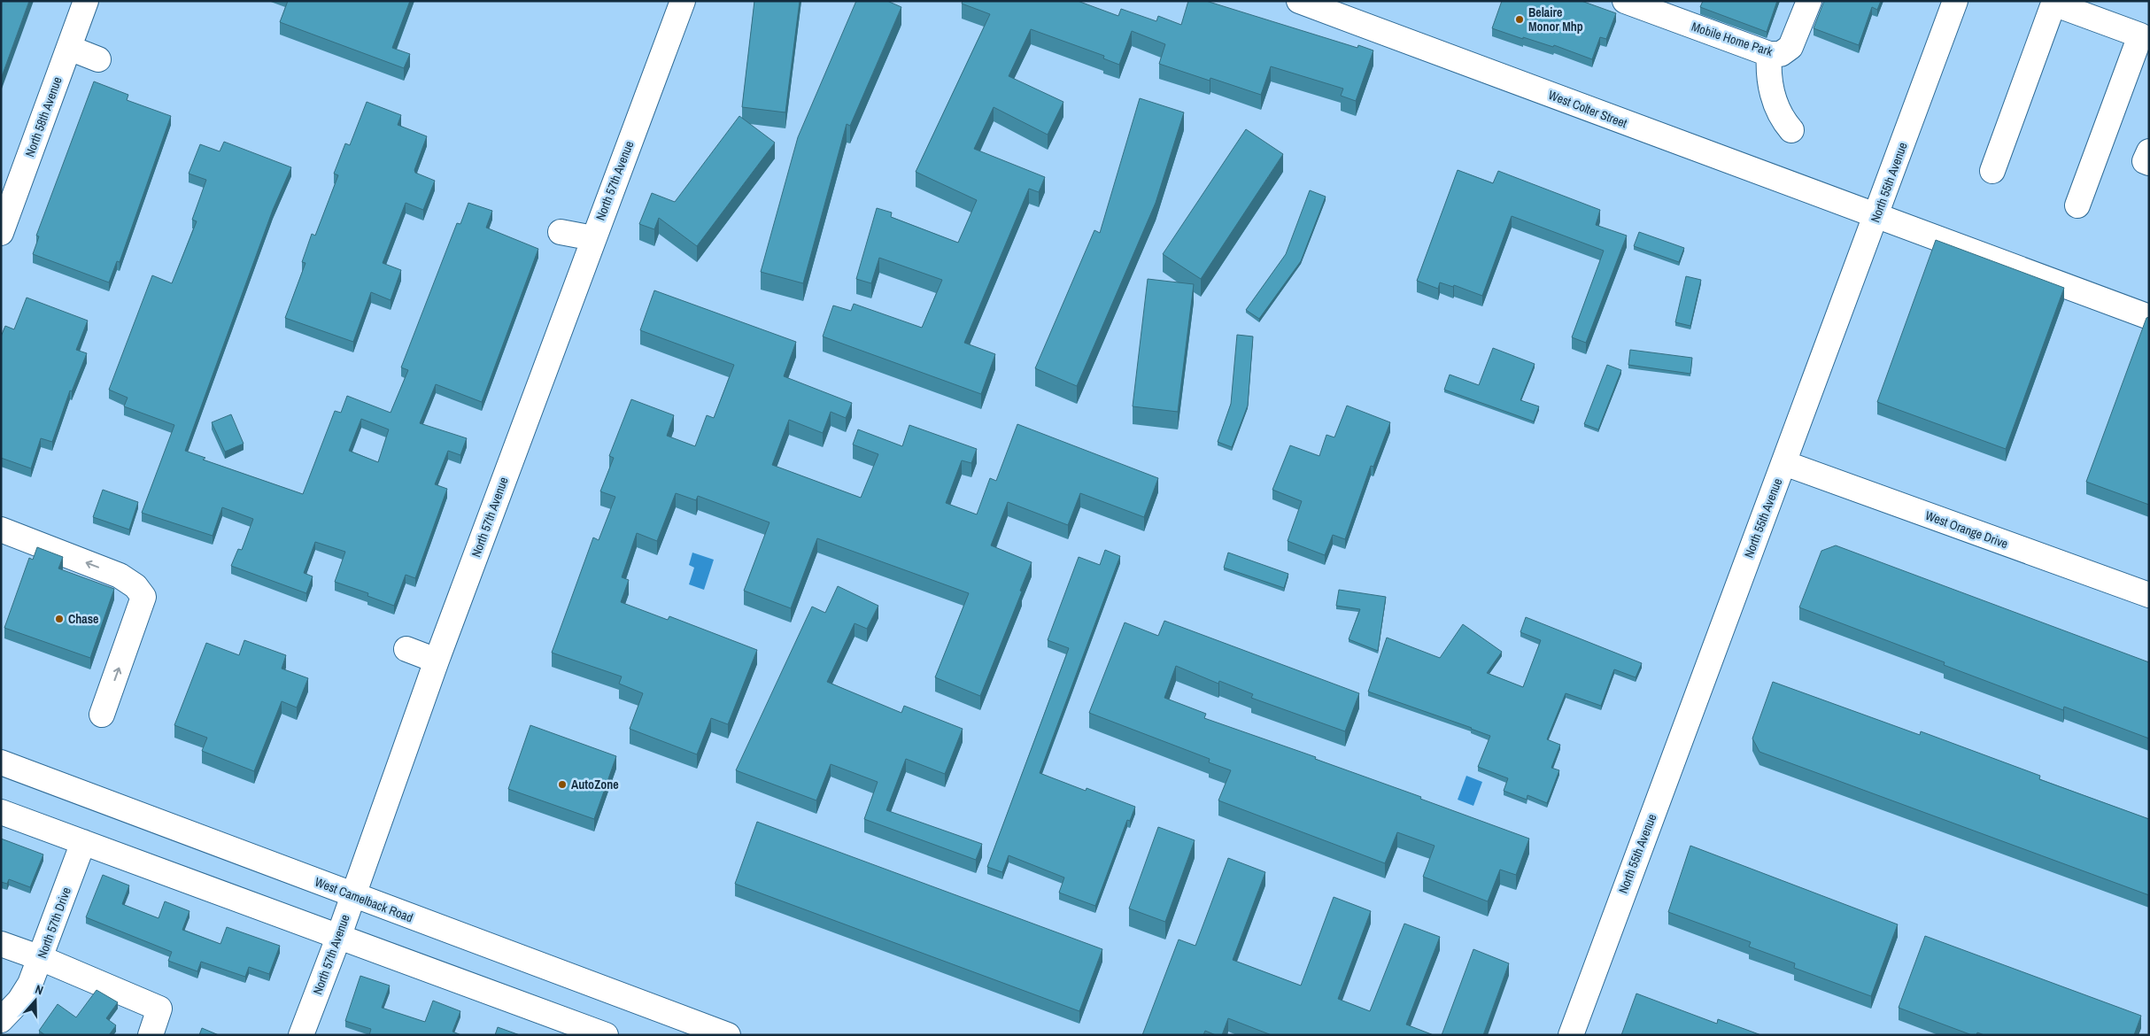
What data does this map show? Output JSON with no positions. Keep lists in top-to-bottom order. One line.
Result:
{"streets":{"street":["Mobile Home Park","West Colter Street","North 58th Avenue","North 57th Avenue","North 55th Avenue","West Orange Drive","West Camelback Road","North 57th Drive"]},"crossings":[["West Colter Street","North 55th Avenue"],["North 57th Avenue","West Camelback Road"],["North 55th Avenue","West Orange Drive"]],"places":["Belaire Monor Mhp","Chase","AutoZone"],"north":"top"}
